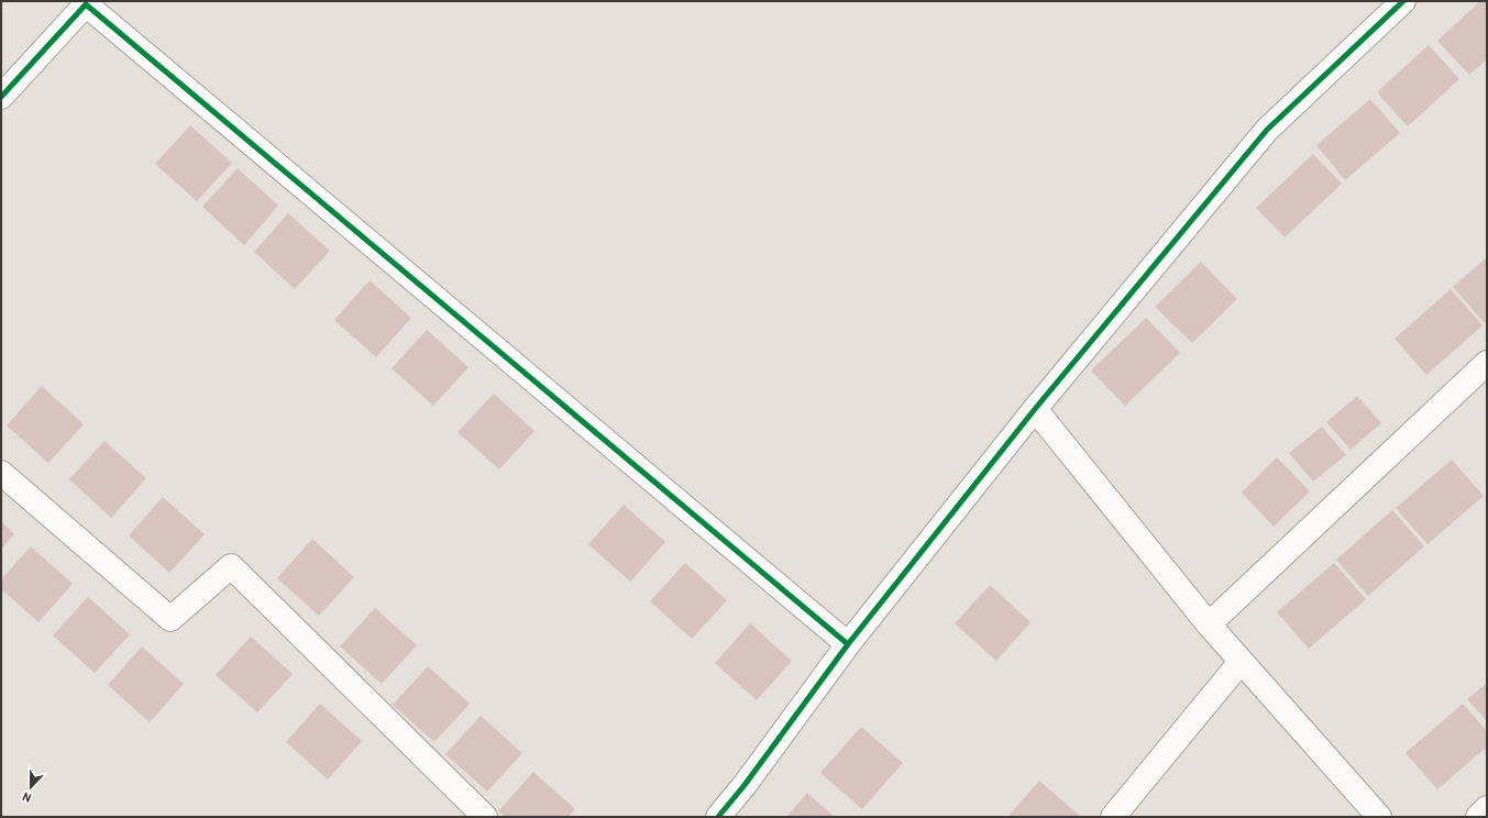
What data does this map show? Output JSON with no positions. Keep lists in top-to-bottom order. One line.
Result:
{"north":"bottom"}
